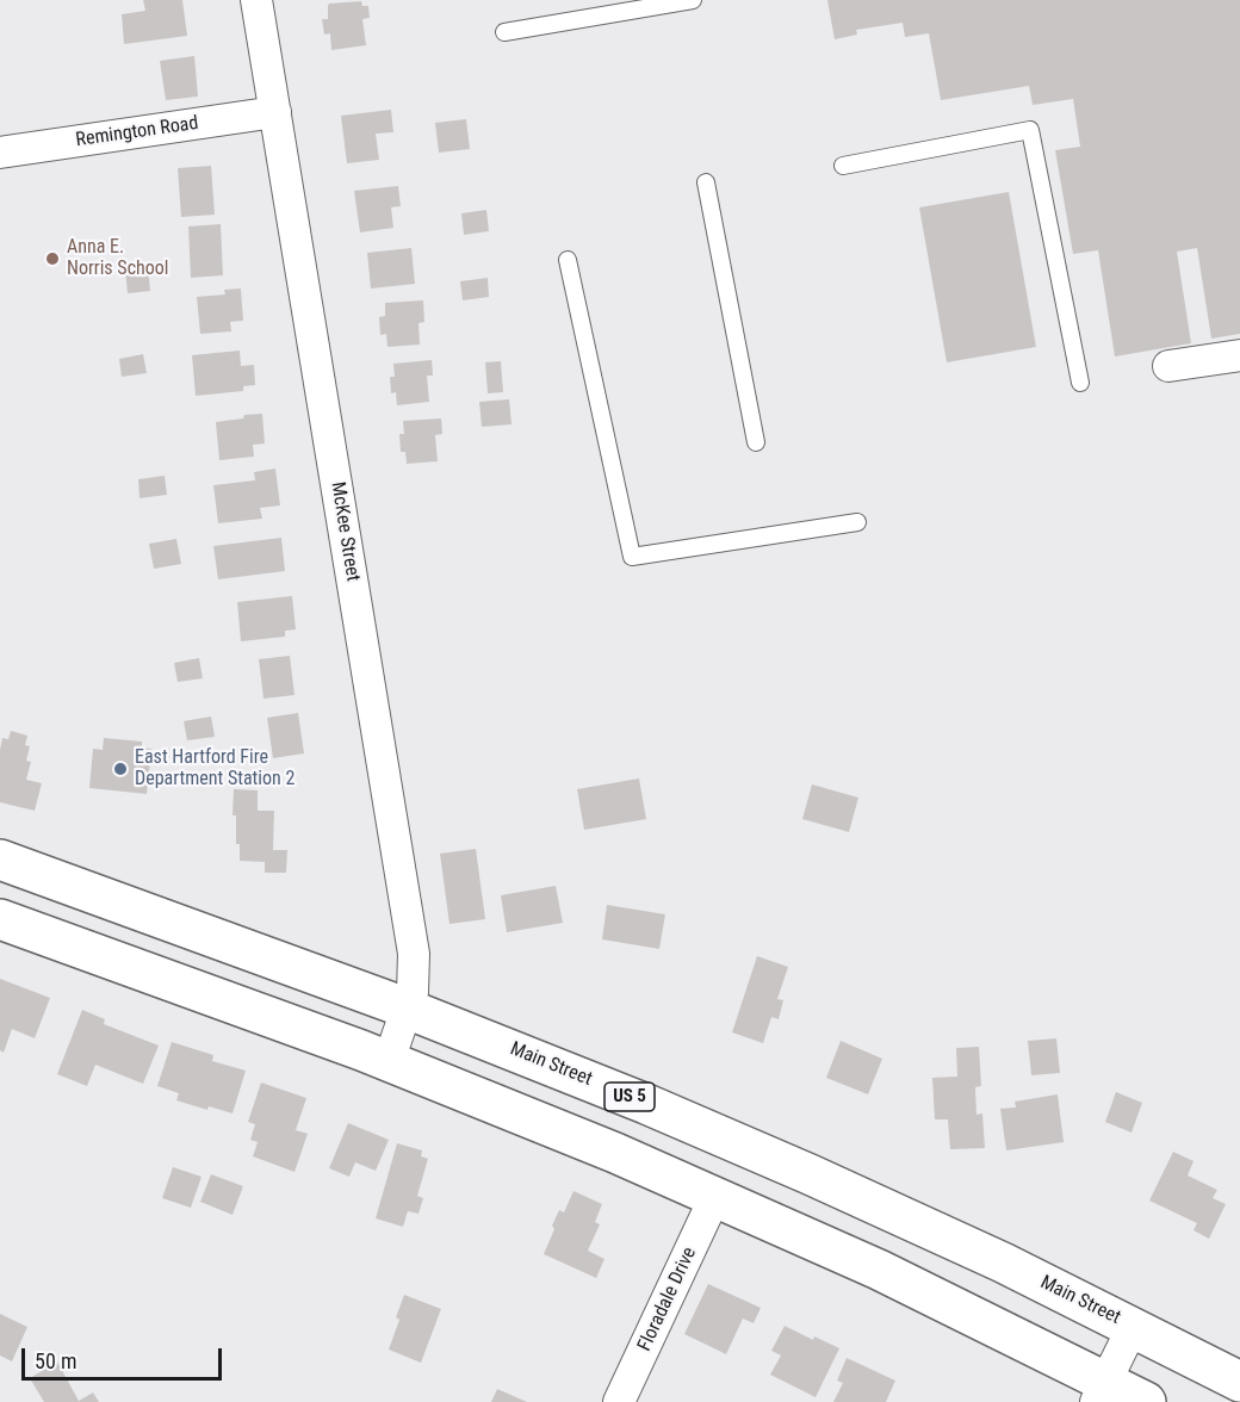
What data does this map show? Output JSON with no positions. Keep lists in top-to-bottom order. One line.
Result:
{"streets":{"highway":["Main Street","US 5"],"street":["Remington Road","McKee Street","Floradale Drive"]},"crossings":[["Remington Road","McKee Street"],["McKee Street","Main Street"]],"places":["Anna E. Norris School","East Hartford Fire Department Station 2"],"scale_bar":"50 m"}
